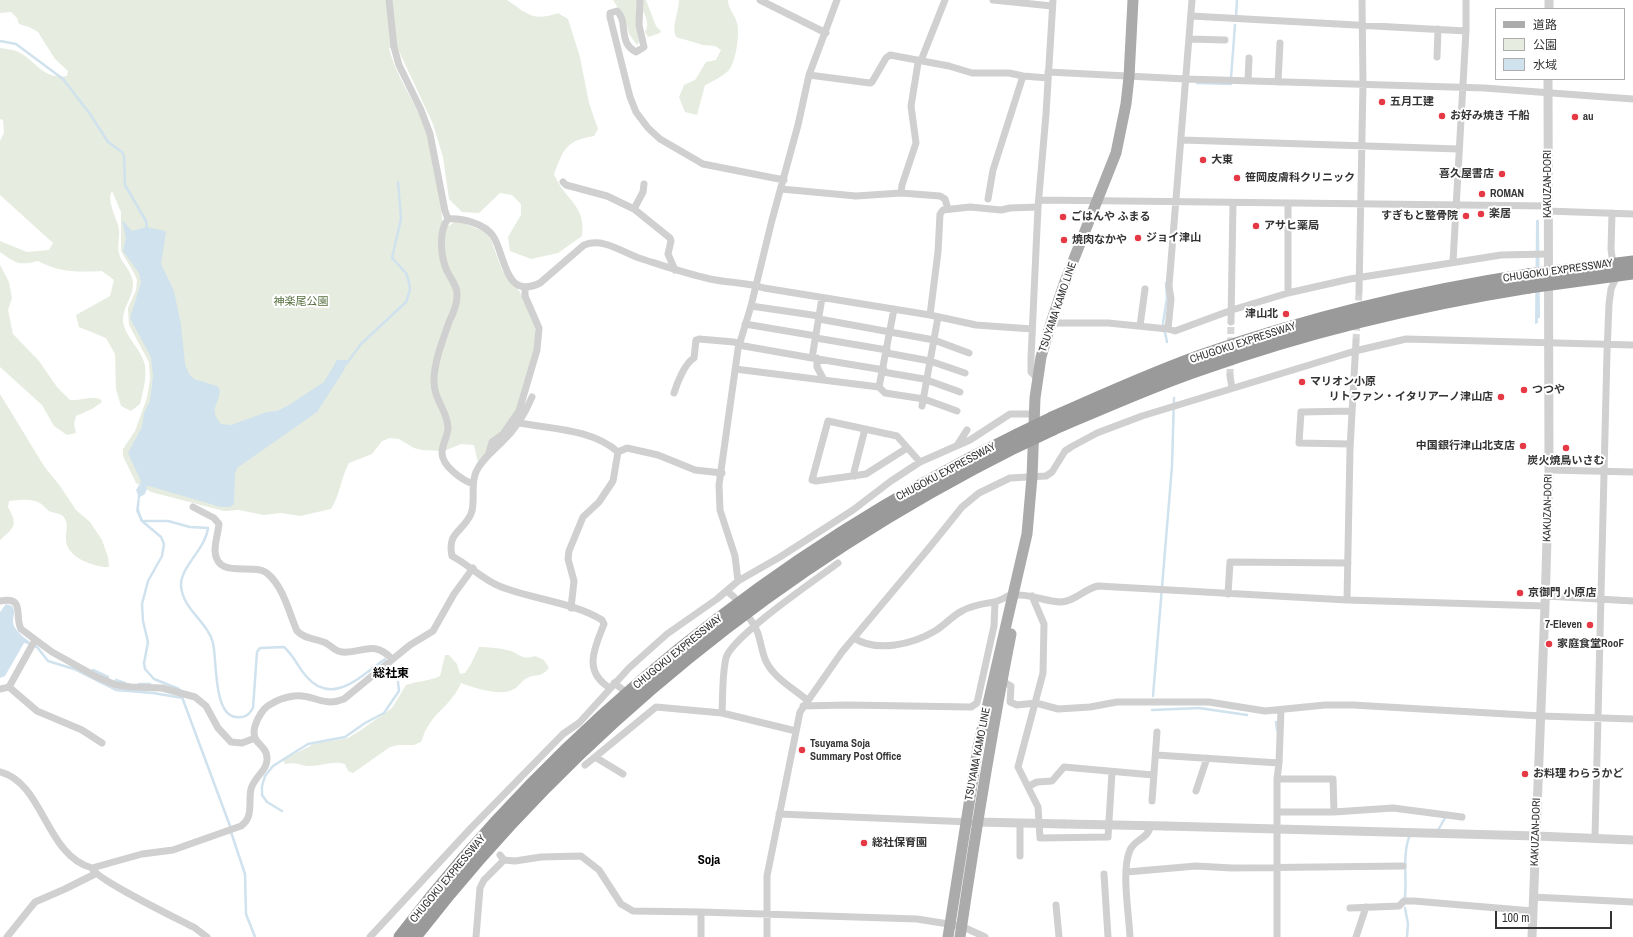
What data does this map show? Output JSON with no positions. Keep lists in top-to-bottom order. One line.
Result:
{"streets":{"highway":["CHUGOKU EXPRESSWAY"],"main road":["TSUYAMA KAMO LINE"],"street":["KAKUZAN-DORI"]},"districts":["総社東","Soja"],"parks":["神楽尾公園"],"places":["五月工建","お好み焼き 千船","au","大東","喜久屋書店","笹岡皮膚科クリニック","ROMAN","楽居","すぎもと整骨院","ごはんや ふまる","アサヒ薬局","ジョイ津山","焼肉なかや","津山北","マリオン小原","つつや","リトファン・イタリアーノ津山店","中国銀行津山北支店","炭火焼鳥いさむ","京御門 小原店","7-Eleven","家庭食堂RooF","Tsuyama Soja Summary Post Office","お料理 わらうかど","総社保育園"],"legend":["道路","公園","水域"],"scale_bar":"100 m"}
